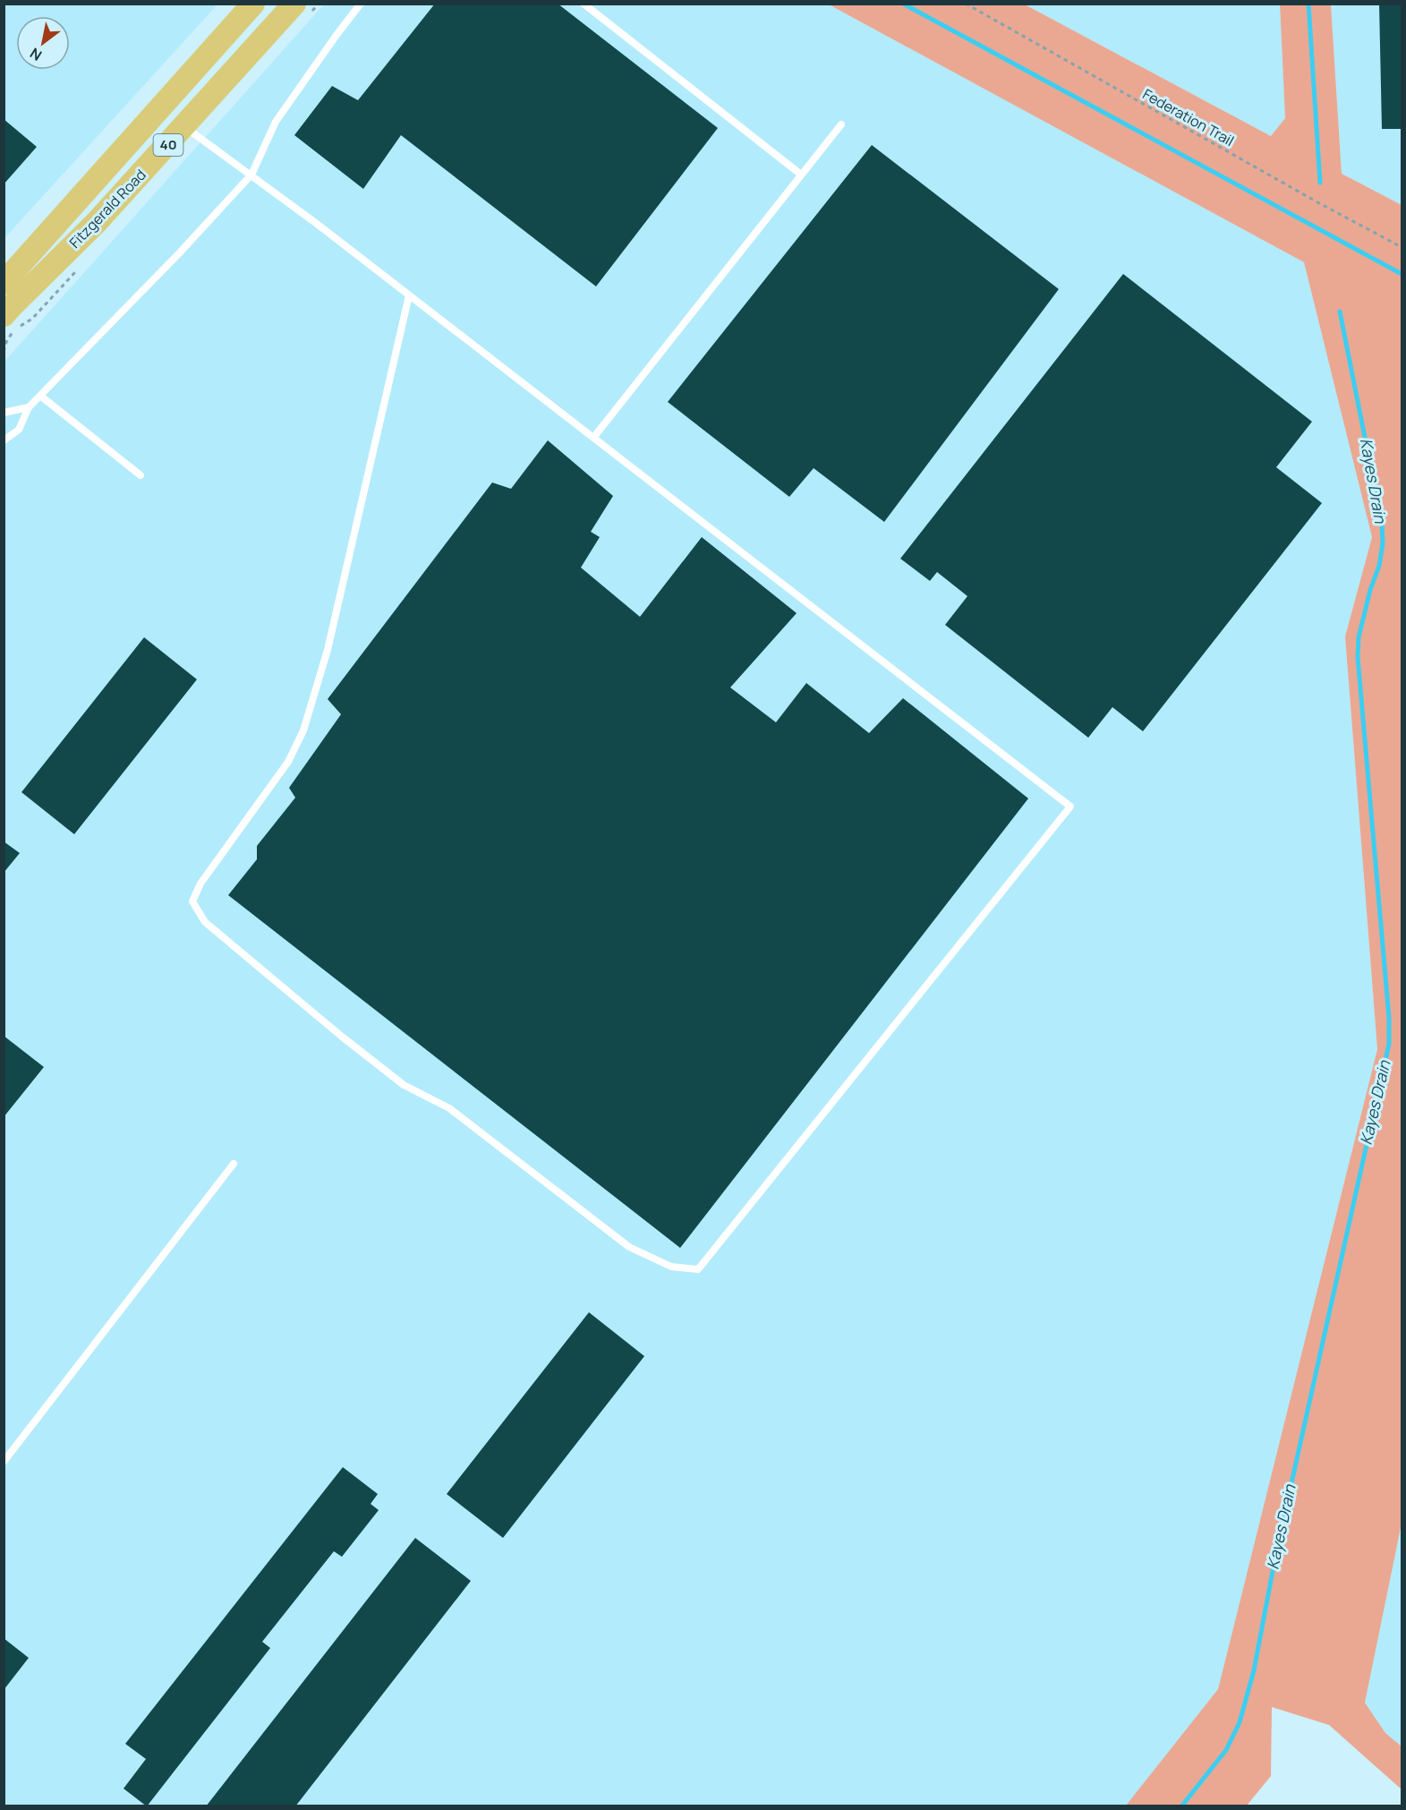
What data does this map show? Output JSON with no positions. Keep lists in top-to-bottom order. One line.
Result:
{"streets":{"main road":["40","Fitzgerald Road"],"path":["Federation Trail"]},"water":["Kayes Drain"],"north":"bottom left"}
